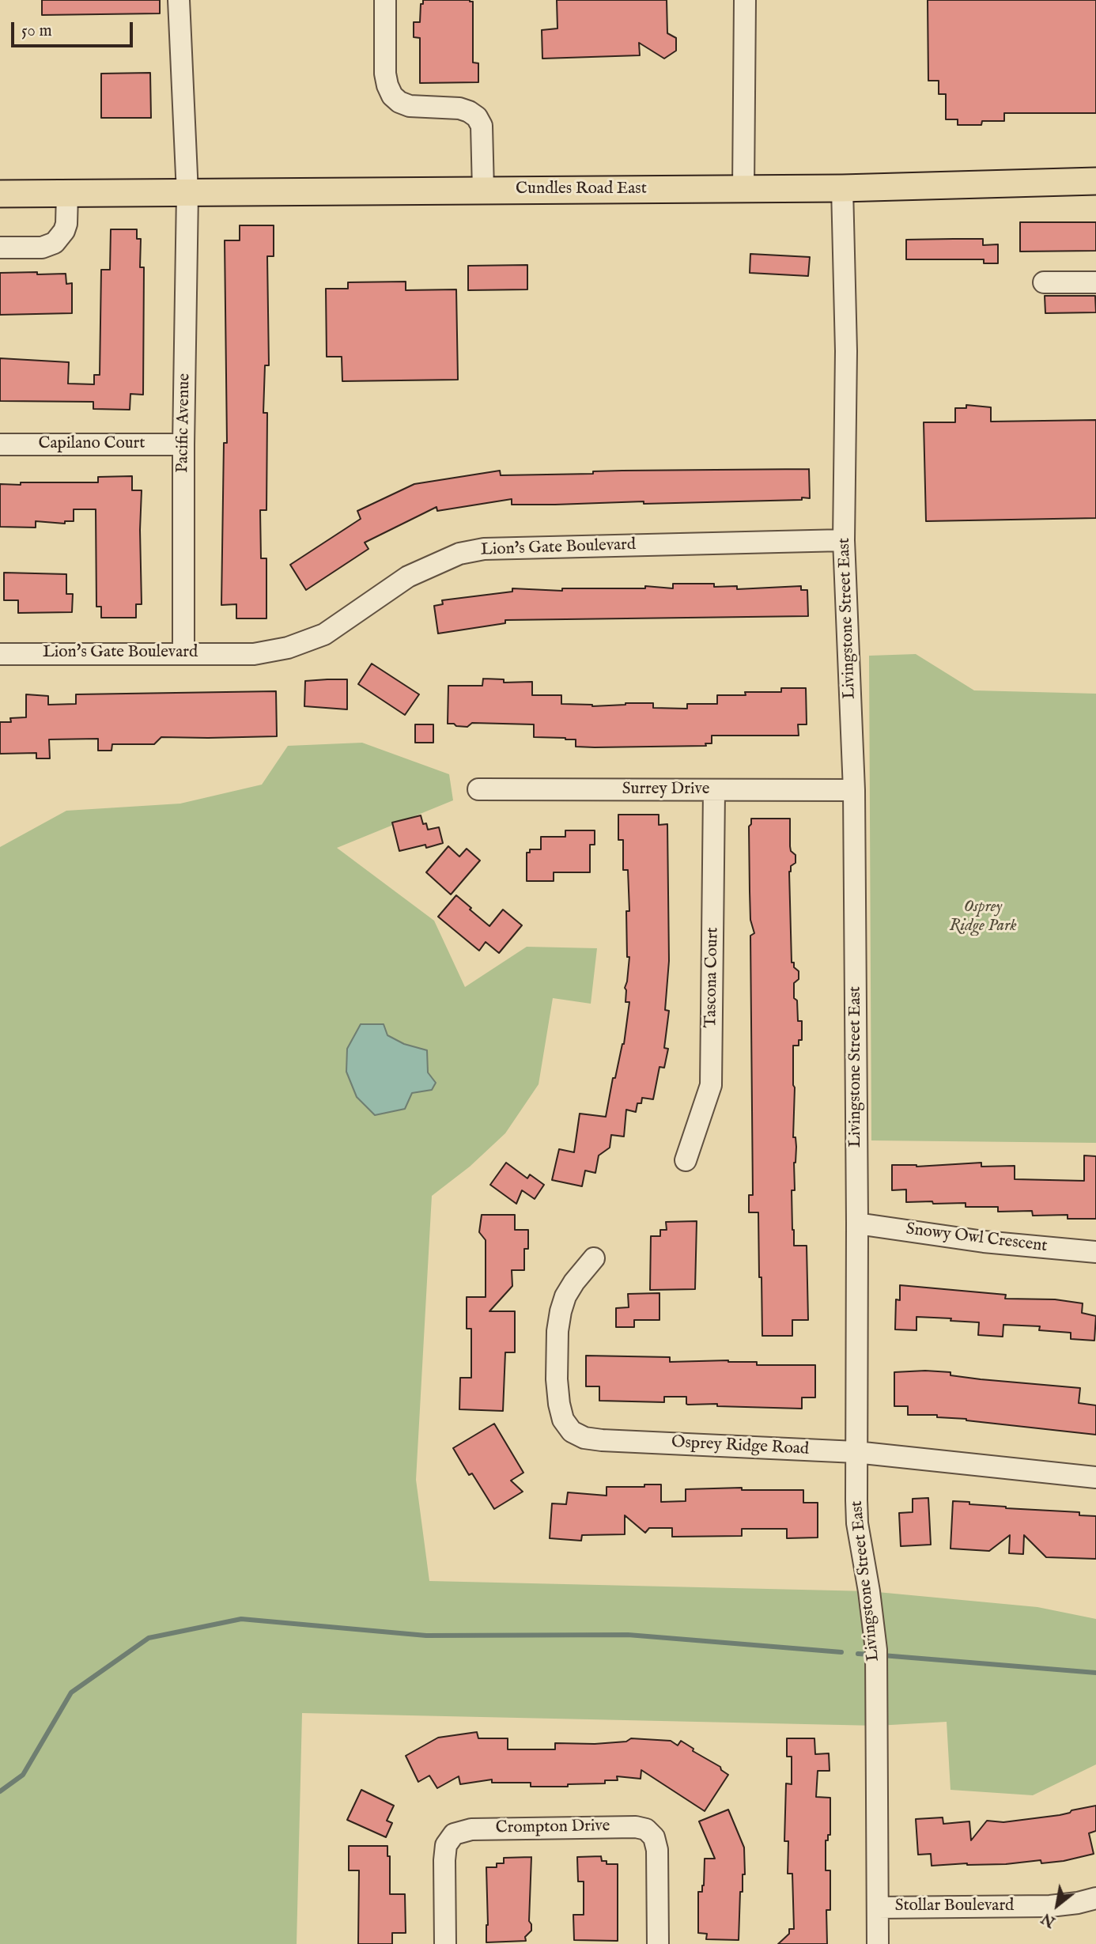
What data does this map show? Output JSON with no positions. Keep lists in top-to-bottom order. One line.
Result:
{"streets":{"main road":["Cundles Road East"],"street":["Pacific Avenue","Capilano Court","Lion's Gate Boulevard","Livingstone Street East","Surrey Drive","Tascona Court","Snowy Owl Crescent","Osprey Ridge Road","Crompton Drive","Stollar Boulevard"]},"crossings":[["Cundles Road East","Pacific Avenue"],["Cundles Road East","Livingstone Street East"],["Pacific Avenue","Capilano Court"],["Pacific Avenue","Lion's Gate Boulevard"],["Lion's Gate Boulevard","Livingstone Street East"],["Livingstone Street East","Surrey Drive"],["Livingstone Street East","Snowy Owl Crescent"],["Livingstone Street East","Osprey Ridge Road"],["Livingstone Street East","Stollar Boulevard"],["Surrey Drive","Tascona Court"]],"parks":["Osprey Ridge Park"],"scale_bar":"50 m","north":"bottom left"}
